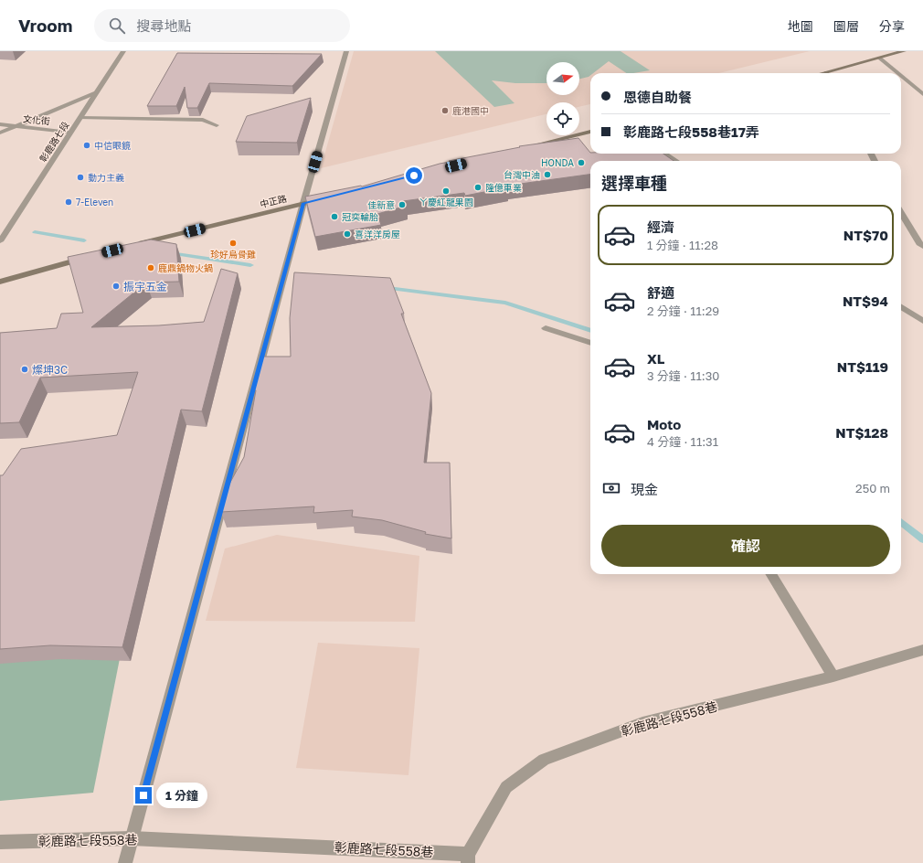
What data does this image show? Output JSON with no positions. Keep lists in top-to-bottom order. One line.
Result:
{"streets":{"main road":["中正路"],"street":["文化街","彰鹿路七段","彰鹿路七段558巷"]},"crossings":[["文化街","彰鹿路七段"]],"places":["鹿港國中","中信眼鏡","HONDA","台灣中油","動力主義","隆億車業","ㄚ慶紅龍果園","7-Eleven","佳新意","冠奕輪胎","喜洋洋房屋","珍好烏骨雞","鹿鼎鍋物火鍋","振宇五金","燦坤3C"],"north":"right","page":{"header":"Vroom","search":"搜尋地點","nav":["地圖","圖層","分享"],"banner":["恩德自助餐","彰鹿路七段558巷17弄"],"heading":"選擇車種","list":[{"name":"經濟","note":"1 分鐘 · 11:28","value":"NT$70"},{"name":"舒適","note":"2 分鐘 · 11:29","value":"NT$94"},{"name":"XL","note":"3 分鐘 · 11:30","value":"NT$119"},{"name":"Moto","note":"4 分鐘 · 11:31","value":"NT$128"}],"pay":["現金","250 m"],"buttons":"確認","bubble":"1 分鐘"}}
